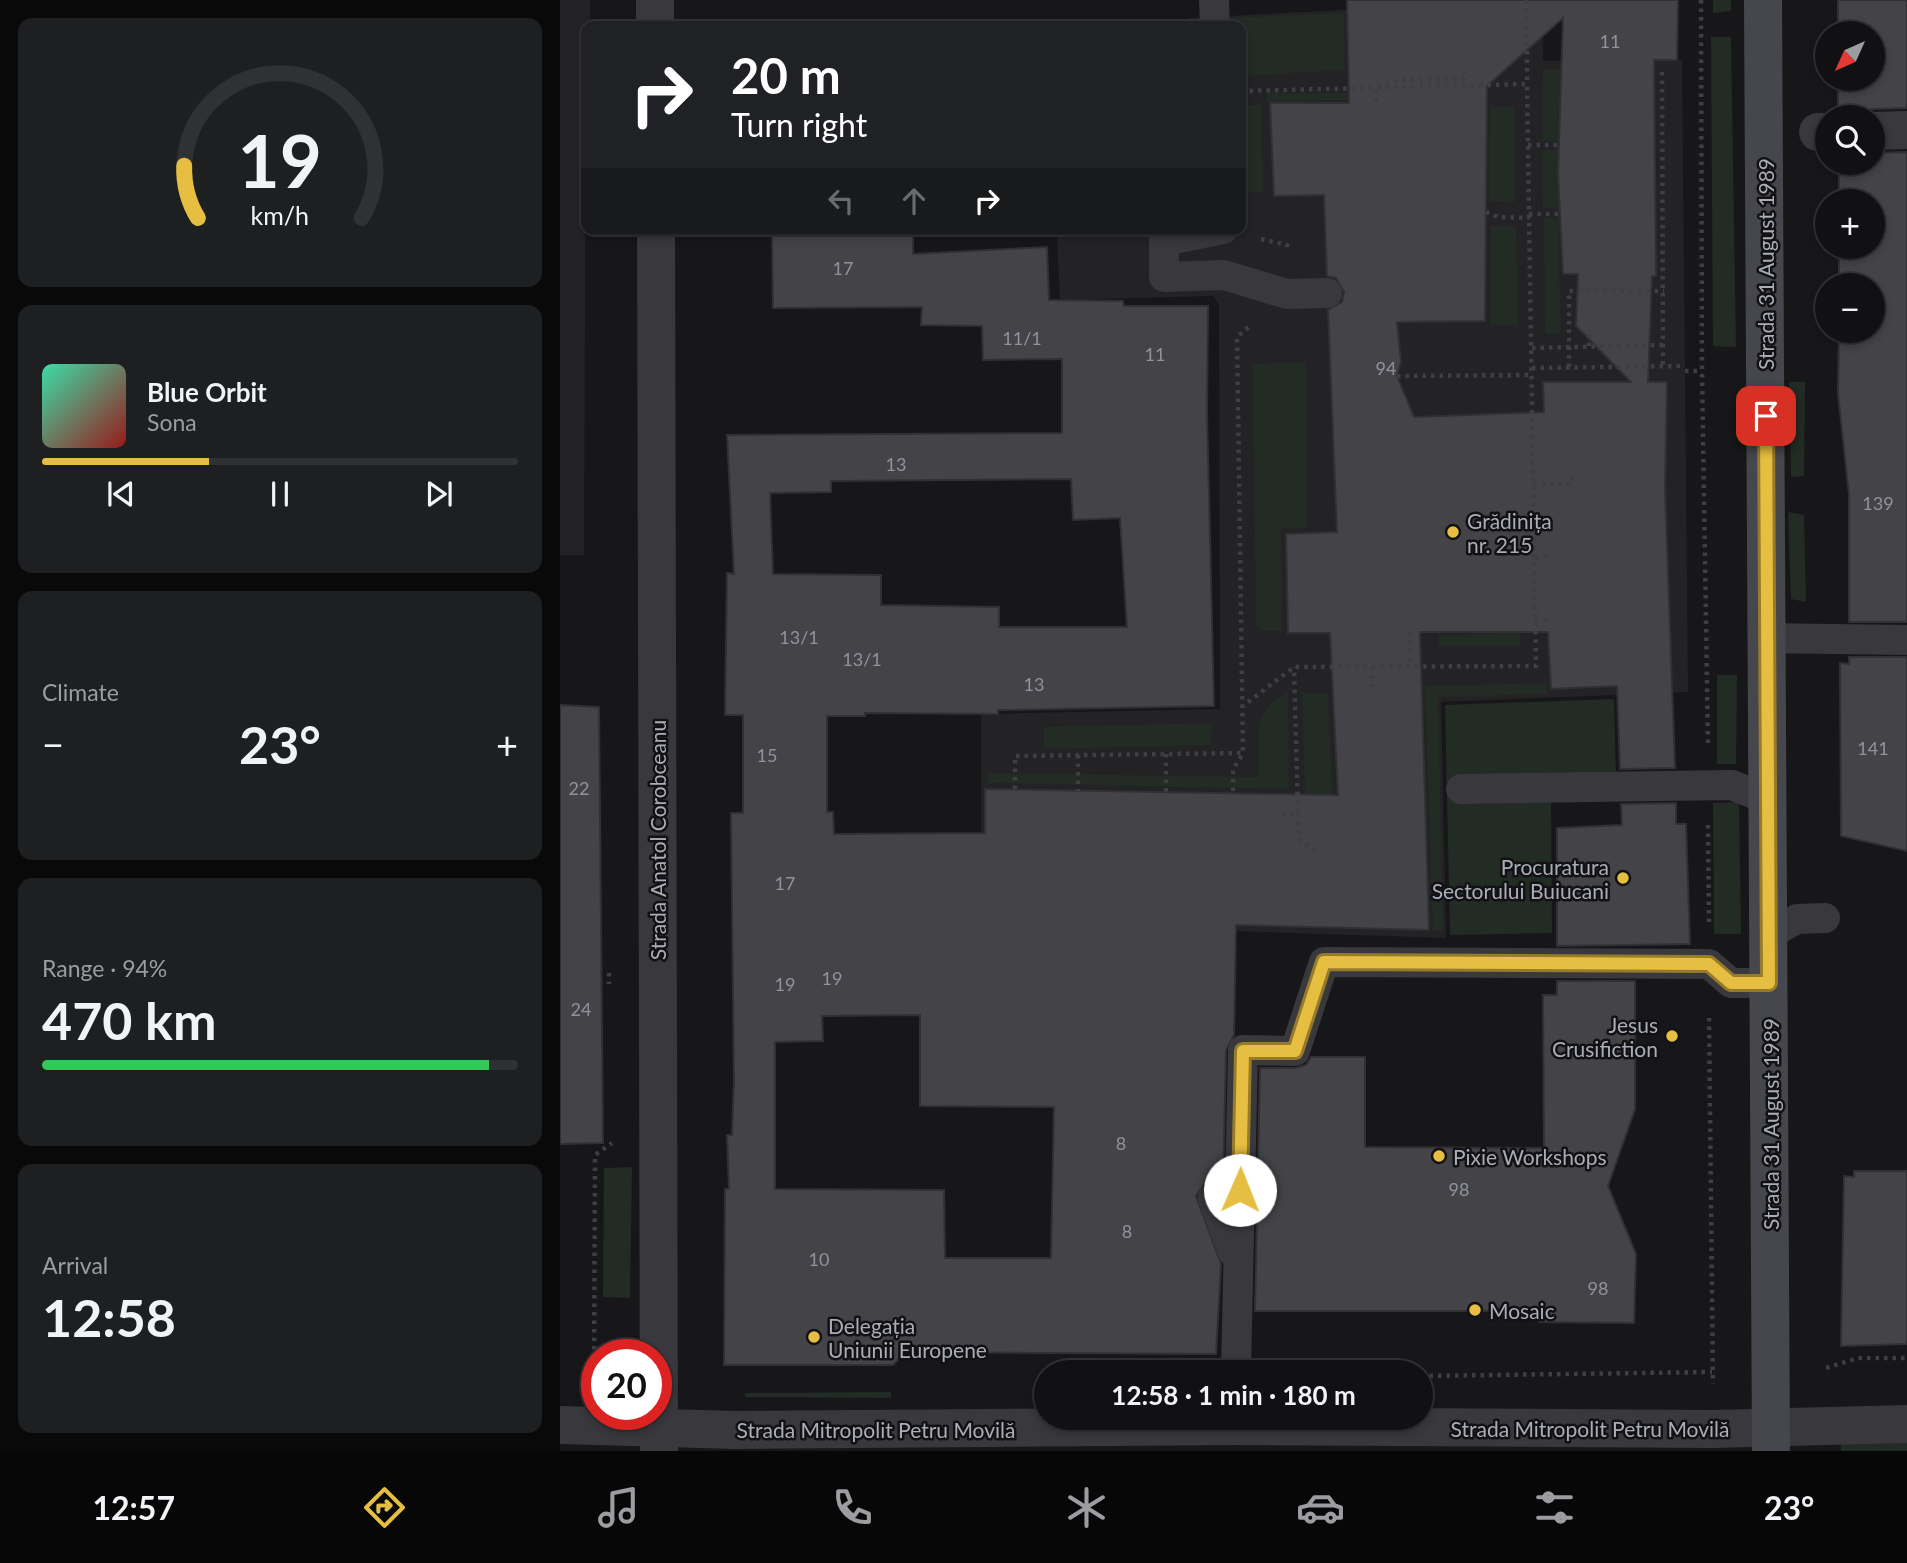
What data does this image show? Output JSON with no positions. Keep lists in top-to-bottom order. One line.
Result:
{"streets":{"street":["Strada 31 August 1989","Strada Anatol Corobceanu","Strada Mitropolit Petru Movilă"]},"crossings":[["Strada 31 August 1989","Strada Mitropolit Petru Movilă"],["Strada Anatol Corobceanu","Strada Mitropolit Petru Movilă"]],"places":["Grădinița nr. 215","Procuratura Sectorului Buiucani","Jesus Crusifiction","Pixie Workshops","Mosaic","Delegația Uniunii Europene"],"house_numbers":["11","17","11/1","11","94","13","139","13/1","13/1","13","141","15","22","17","19","19","24","8","98","8","10","98"],"north":"bottom left","page":{"map_buttons":["+","−"],"turn":["20 m","Turn right"],"song":["Blue Orbit","Sona"],"tile":["Climate",["Range · 94%","470 km"],["Arrival","12:58"]],"heat":["−","23°","+"],"limit":"20","trip":"12:58 · 1 min · 180 m","tabs":["12:57","23°"],"gauge":["19","km/h"]}}
